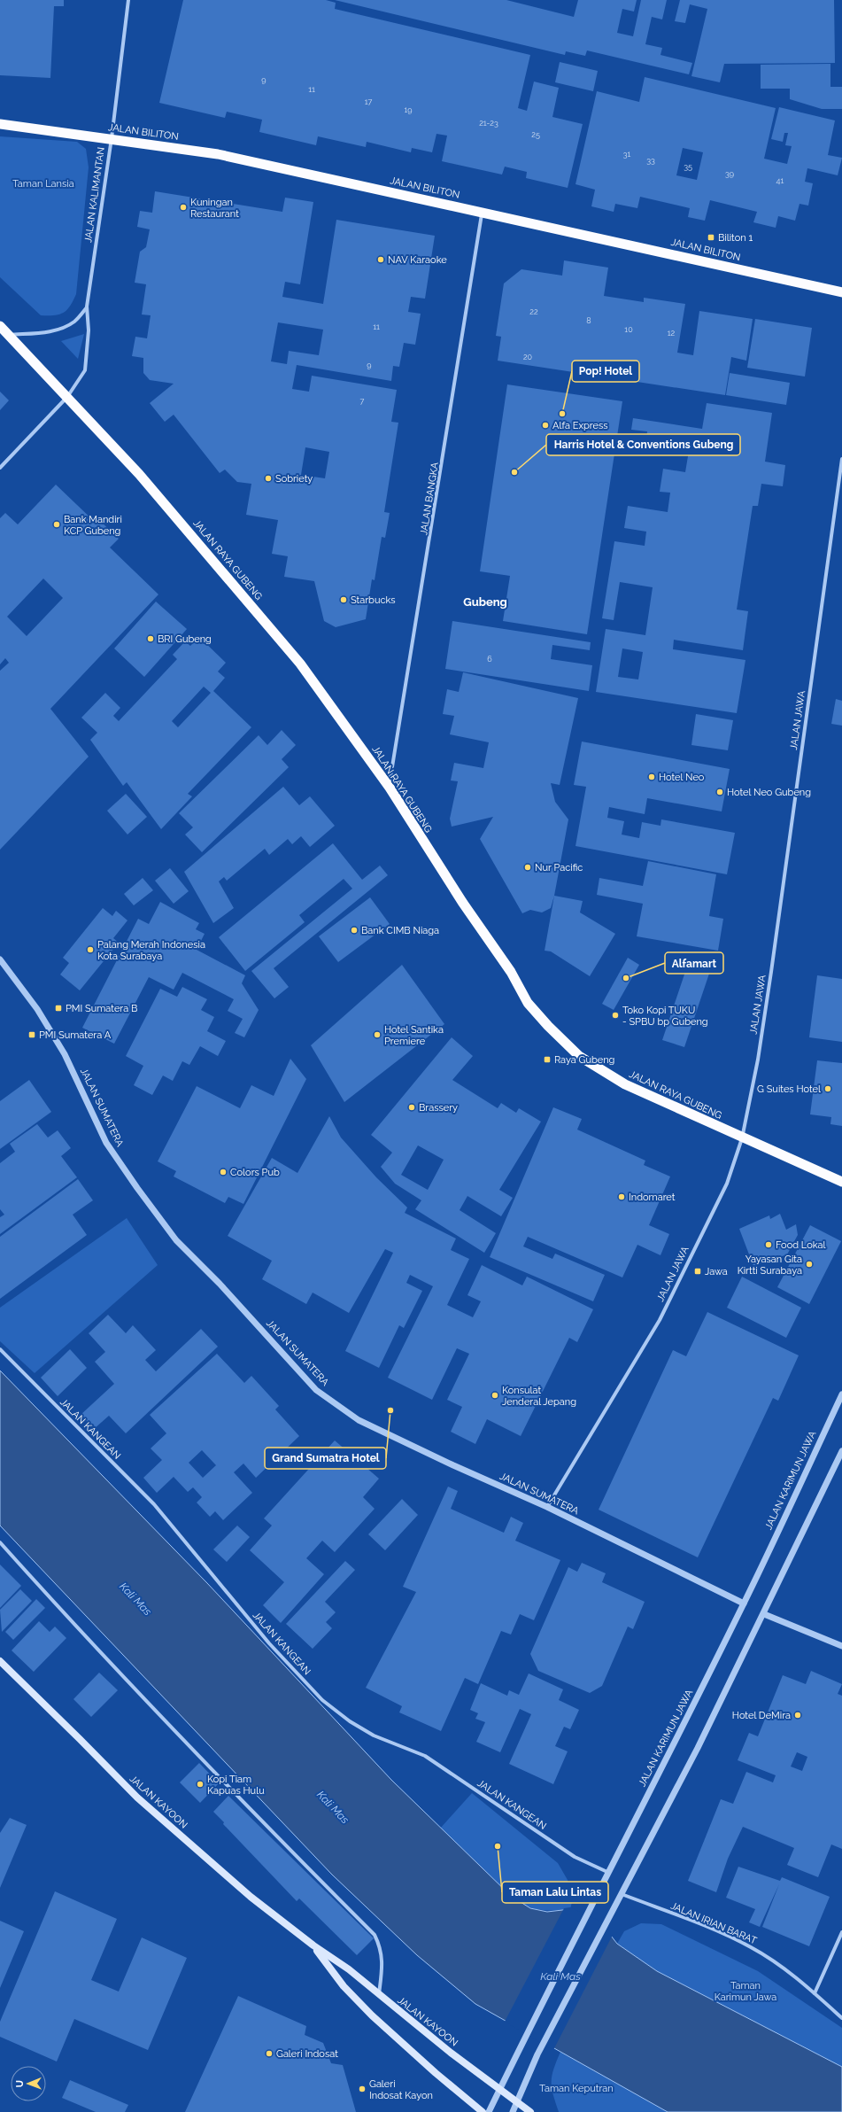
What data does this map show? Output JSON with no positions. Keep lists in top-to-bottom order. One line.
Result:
{"streets":{"highway":["JALAN BILITON","JALAN RAYA GUBENG"],"main road":["JALAN KAYOON"],"street":["JALAN KALIMANTAN","JALAN BANGKA","JALAN JAWA","JALAN SUMATERA","JALAN KANGEAN","JALAN KARIMUN JAWA","JALAN IRIAN BARAT"]},"crossings":[["JALAN BILITON","JALAN KALIMANTAN"],["JALAN BILITON","JALAN BANGKA"],["JALAN KALIMANTAN","JALAN RAYA GUBENG"],["JALAN BANGKA","JALAN RAYA GUBENG"],["JALAN RAYA GUBENG","JALAN JAWA"],["JALAN JAWA","JALAN SUMATERA"],["JALAN SUMATERA","JALAN KARIMUN JAWA"],["JALAN KANGEAN","JALAN KARIMUN JAWA"],["JALAN KARIMUN JAWA","JALAN KAYOON"]],"districts":["Gubeng"],"water":["Kali Mas"],"parks":["Taman Lansia","Taman Karimun Jawa","Taman Keputran"],"places":{"other":["Kuningan Restaurant","NAV Karaoke","Pop! Hotel","Alfa Express","Harris Hotel & Conventions Gubeng","Sobriety","Bank Mandiri KCP Gubeng","Starbucks","BRI Gubeng","Hotel Neo","Hotel Neo Gubeng","Nur Pacific","Bank CIMB Niaga","Palang Merah Indonesia Kota Surabaya","Alfamart","Toko Kopi TUKU - SPBU bp Gubeng","Hotel Santika Premiere","G Suites Hotel","Brassery","Colors Pub","Indomaret","Food Lokal","Yayasan Gita Kirtti Surabaya","Konsulat Jenderal Jepang","Grand Sumatra Hotel","Hotel DeMira","Kopi Tiam Kapuas Hulu","Taman Lalu Lintas","Galeri Indosat","Galeri Indosat Kayon"],"transit":["Biliton 1","PMI Sumatera B","PMI Sumatera A","Raya Gubeng","Jawa"]},"house_numbers":["9","11","17","19","21-23","25","31","33","35","39","41","22","8","11","10","12","20","9","7","6"],"north":"left"}
